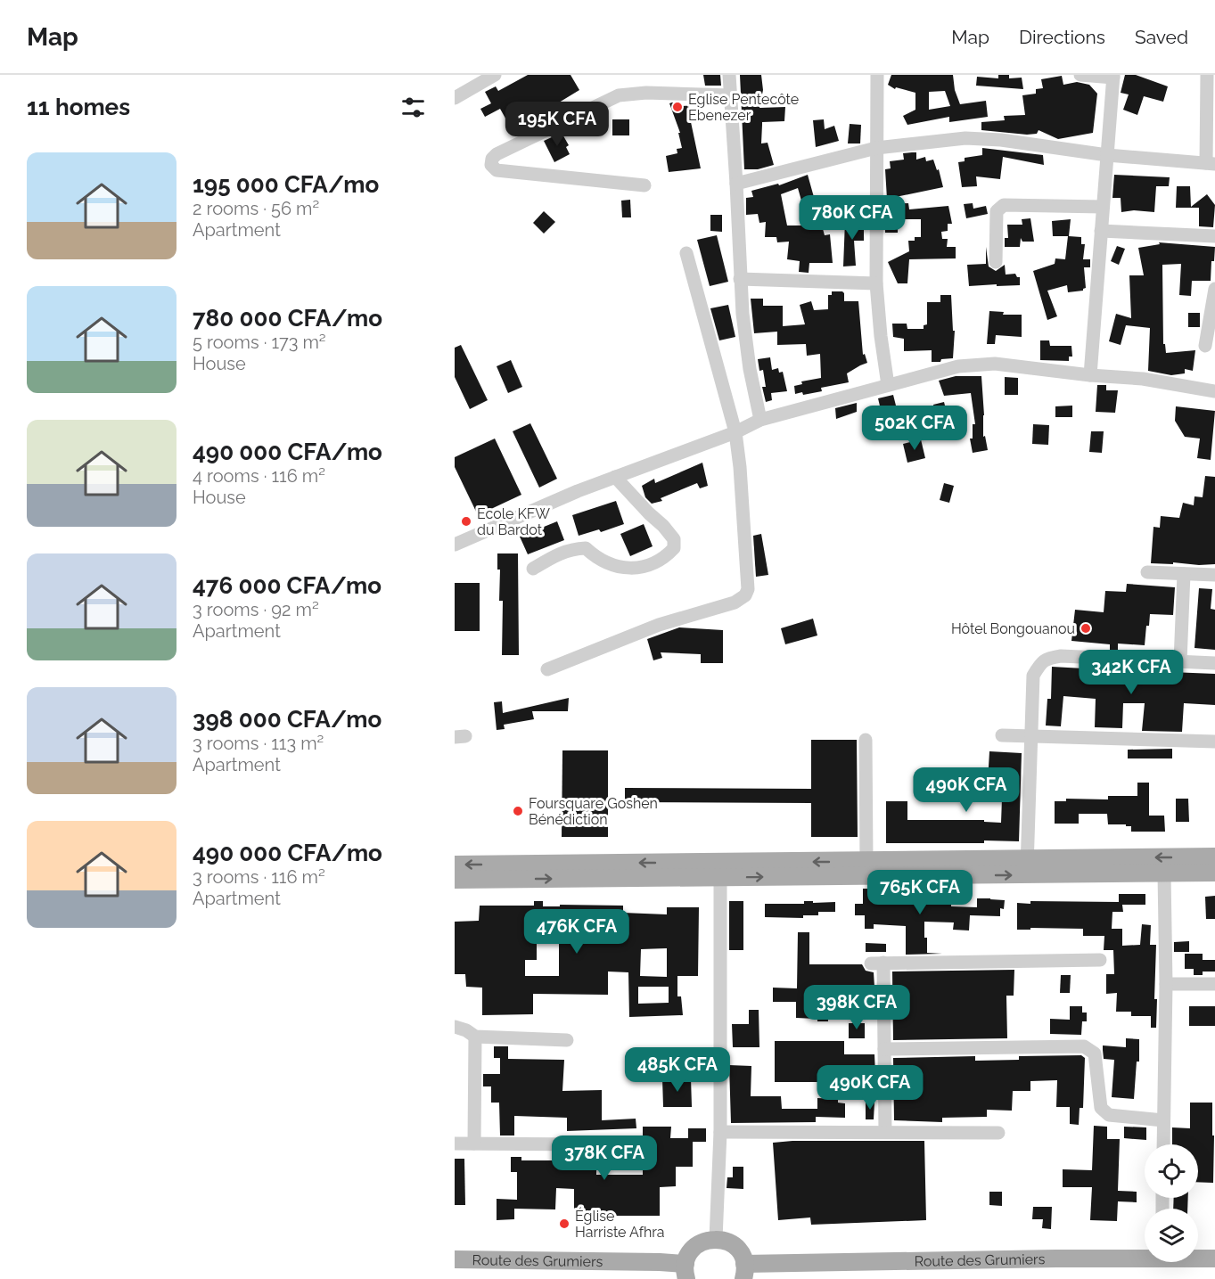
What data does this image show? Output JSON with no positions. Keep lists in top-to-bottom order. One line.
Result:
{"streets":{"main road":["Route des Grumiers"]},"places":["Eglise Pentecôte Ebenezer","Ecole KFW du Bardot","Hôtel Bongouanou","Foursquare Goshen Bénédiction","Église Harriste Afhra"],"page":{"header":"Map","nav":["Map","Directions","Saved"],"heading":"11 homes","price":["195K CFA","780K CFA","502K CFA","342K CFA","490K CFA","765K CFA","476K CFA","398K CFA","485K CFA","490K CFA","378K CFA"],"list":[{"name":"195 000 CFA/mo","note":"2 rooms · 56 m² · Apartment"},{"name":"780 000 CFA/mo","note":"5 rooms · 173 m² · House"},{"name":"490 000 CFA/mo","note":"4 rooms · 116 m² · House"},{"name":"476 000 CFA/mo","note":"3 rooms · 92 m² · Apartment"},{"name":"398 000 CFA/mo","note":"3 rooms · 113 m² · Apartment"},{"name":"490 000 CFA/mo","note":"3 rooms · 116 m² · Apartment"}]}}
